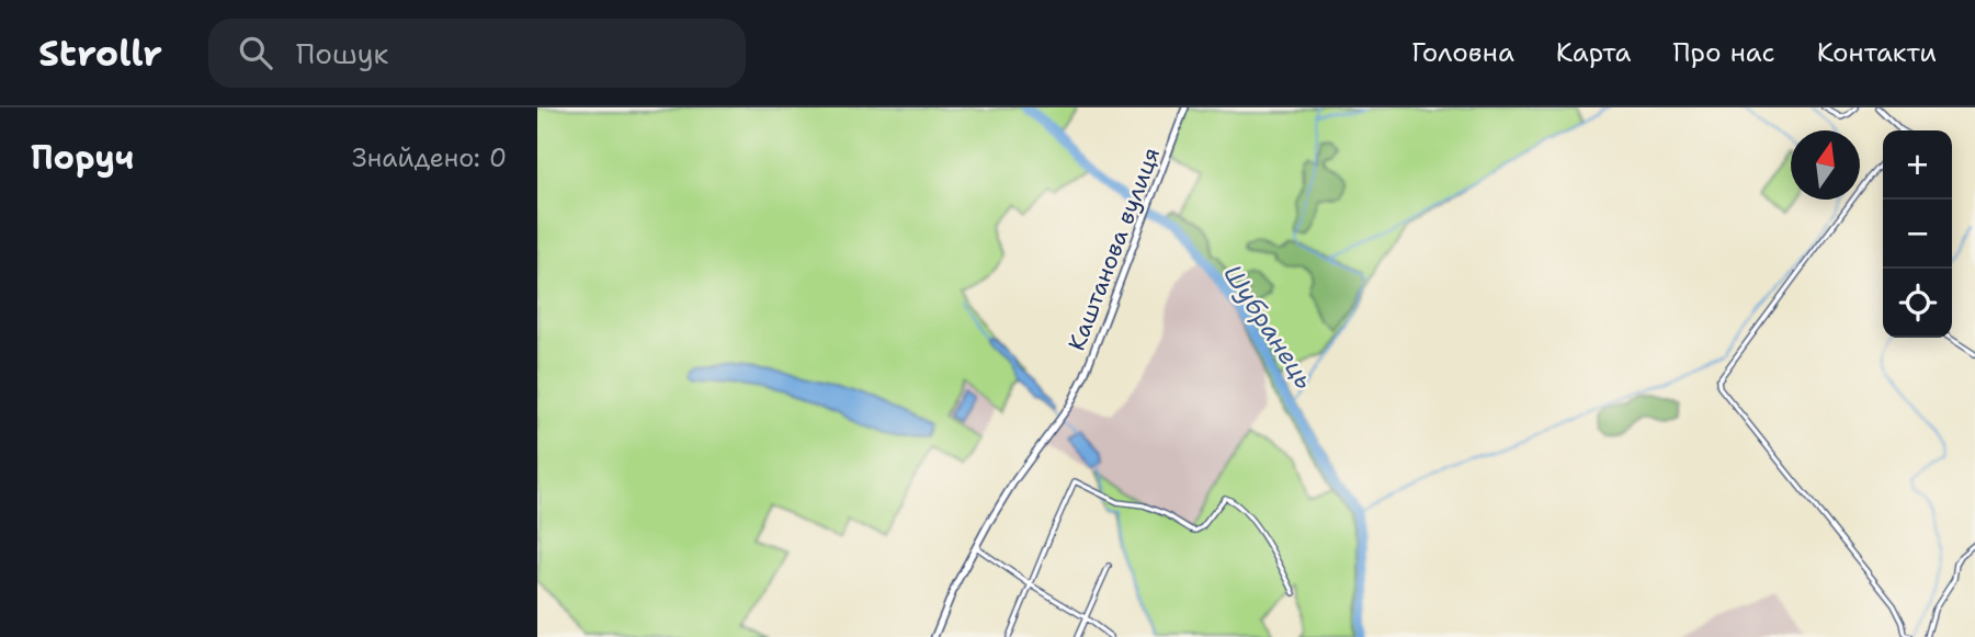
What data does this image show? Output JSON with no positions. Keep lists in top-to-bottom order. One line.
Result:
{"streets":{"main road":["Каштанова вулиця"]},"water":["Шубранець"],"north":"top","page":{"header":"Strollr","search":"Пошук","nav":["Головна","Карта","Про нас","Контакти"],"heading":["Поруч","Знайдено: 0"],"map_buttons":["+","−"]}}
